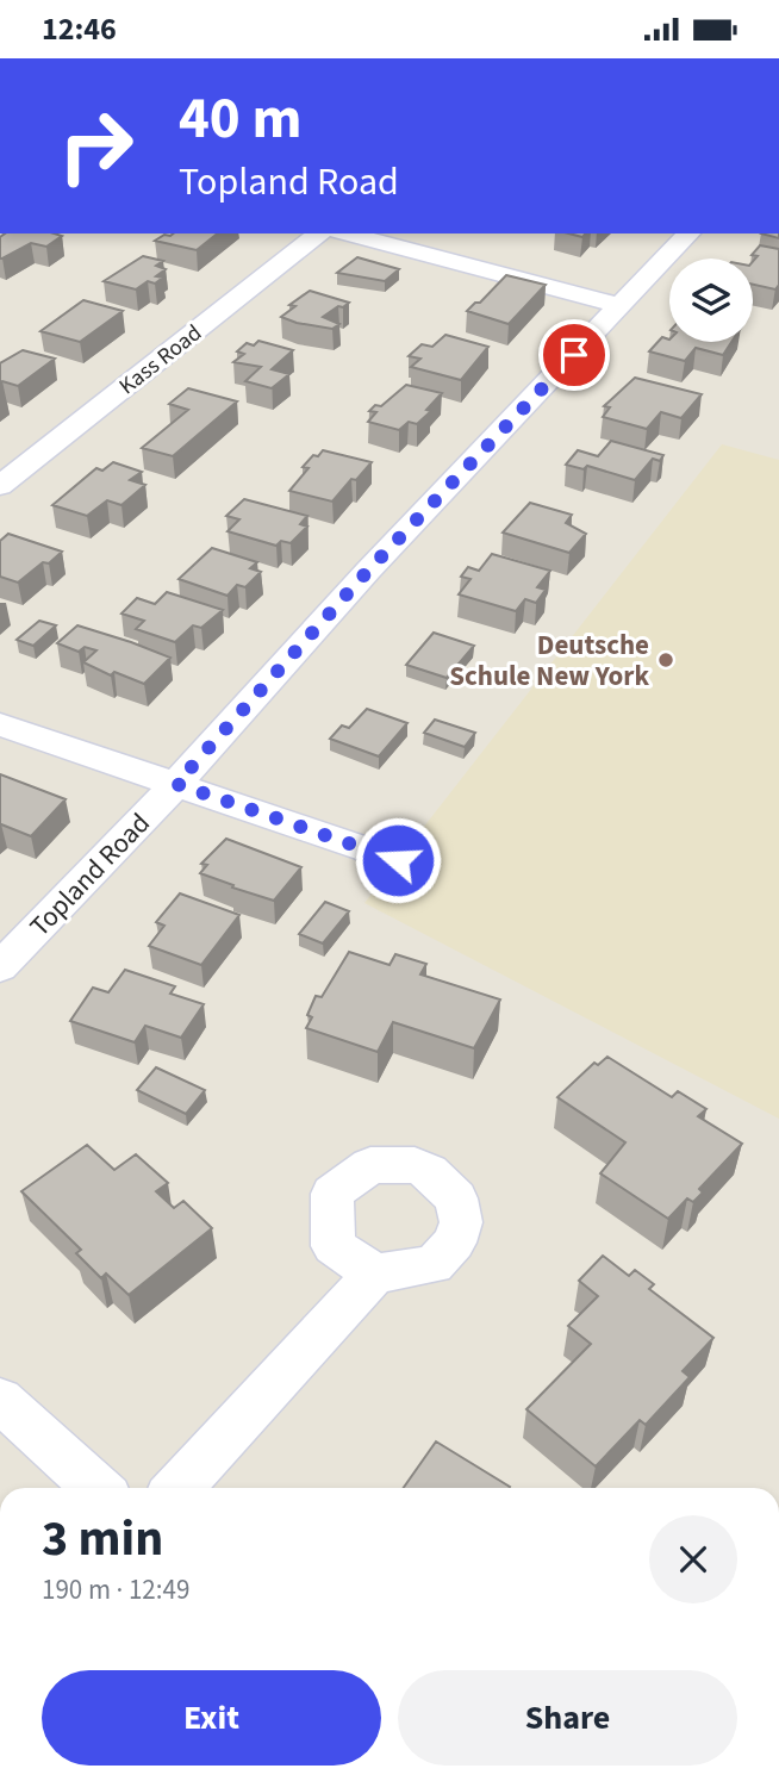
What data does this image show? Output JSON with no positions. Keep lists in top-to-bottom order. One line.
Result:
{"streets":{"street":["Kass Road","Topland Road"]},"places":["Deutsche Schule New York"],"page":{"status":"12:46","turn":["40 m","Topland Road"],"heading":["3 min","190 m · 12:49"],"buttons":["Exit","Share"]}}
